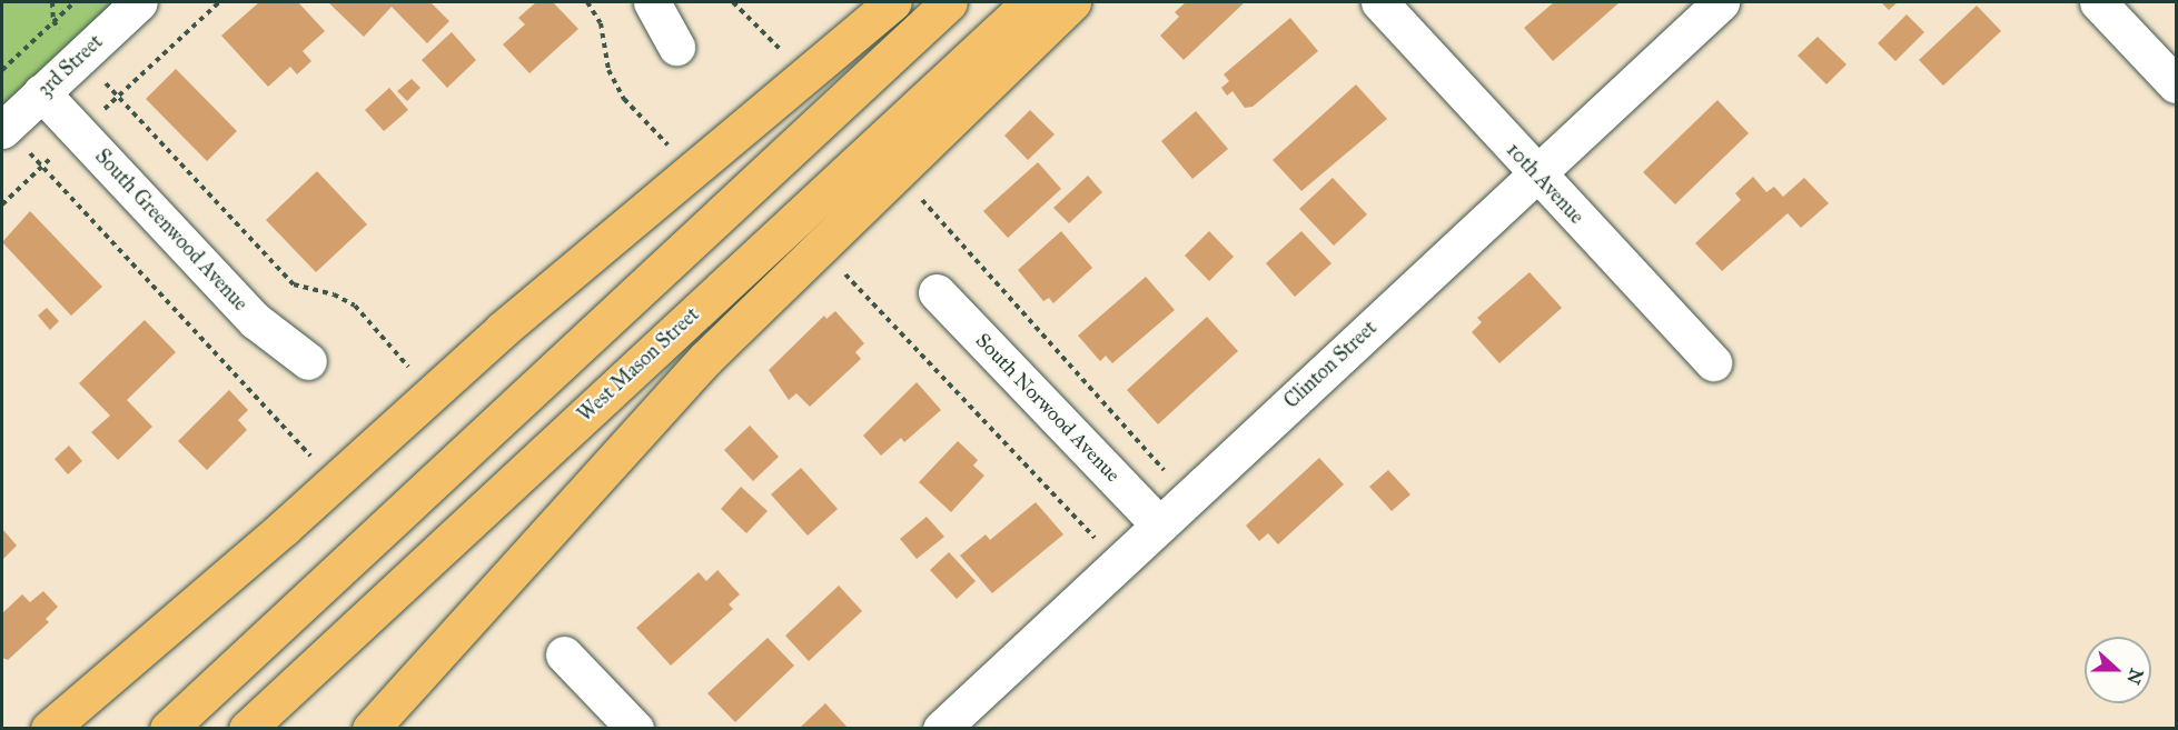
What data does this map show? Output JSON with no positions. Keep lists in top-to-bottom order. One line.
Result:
{"streets":{"main road":["West Mason Street"],"street":["3rd Street","10th Avenue","South Greenwood Avenue","Clinton Street","South Norwood Avenue"]},"crossings":[["3rd Street","South Greenwood Avenue"],["10th Avenue","Clinton Street"],["Clinton Street","South Norwood Avenue"]],"north":"right"}
